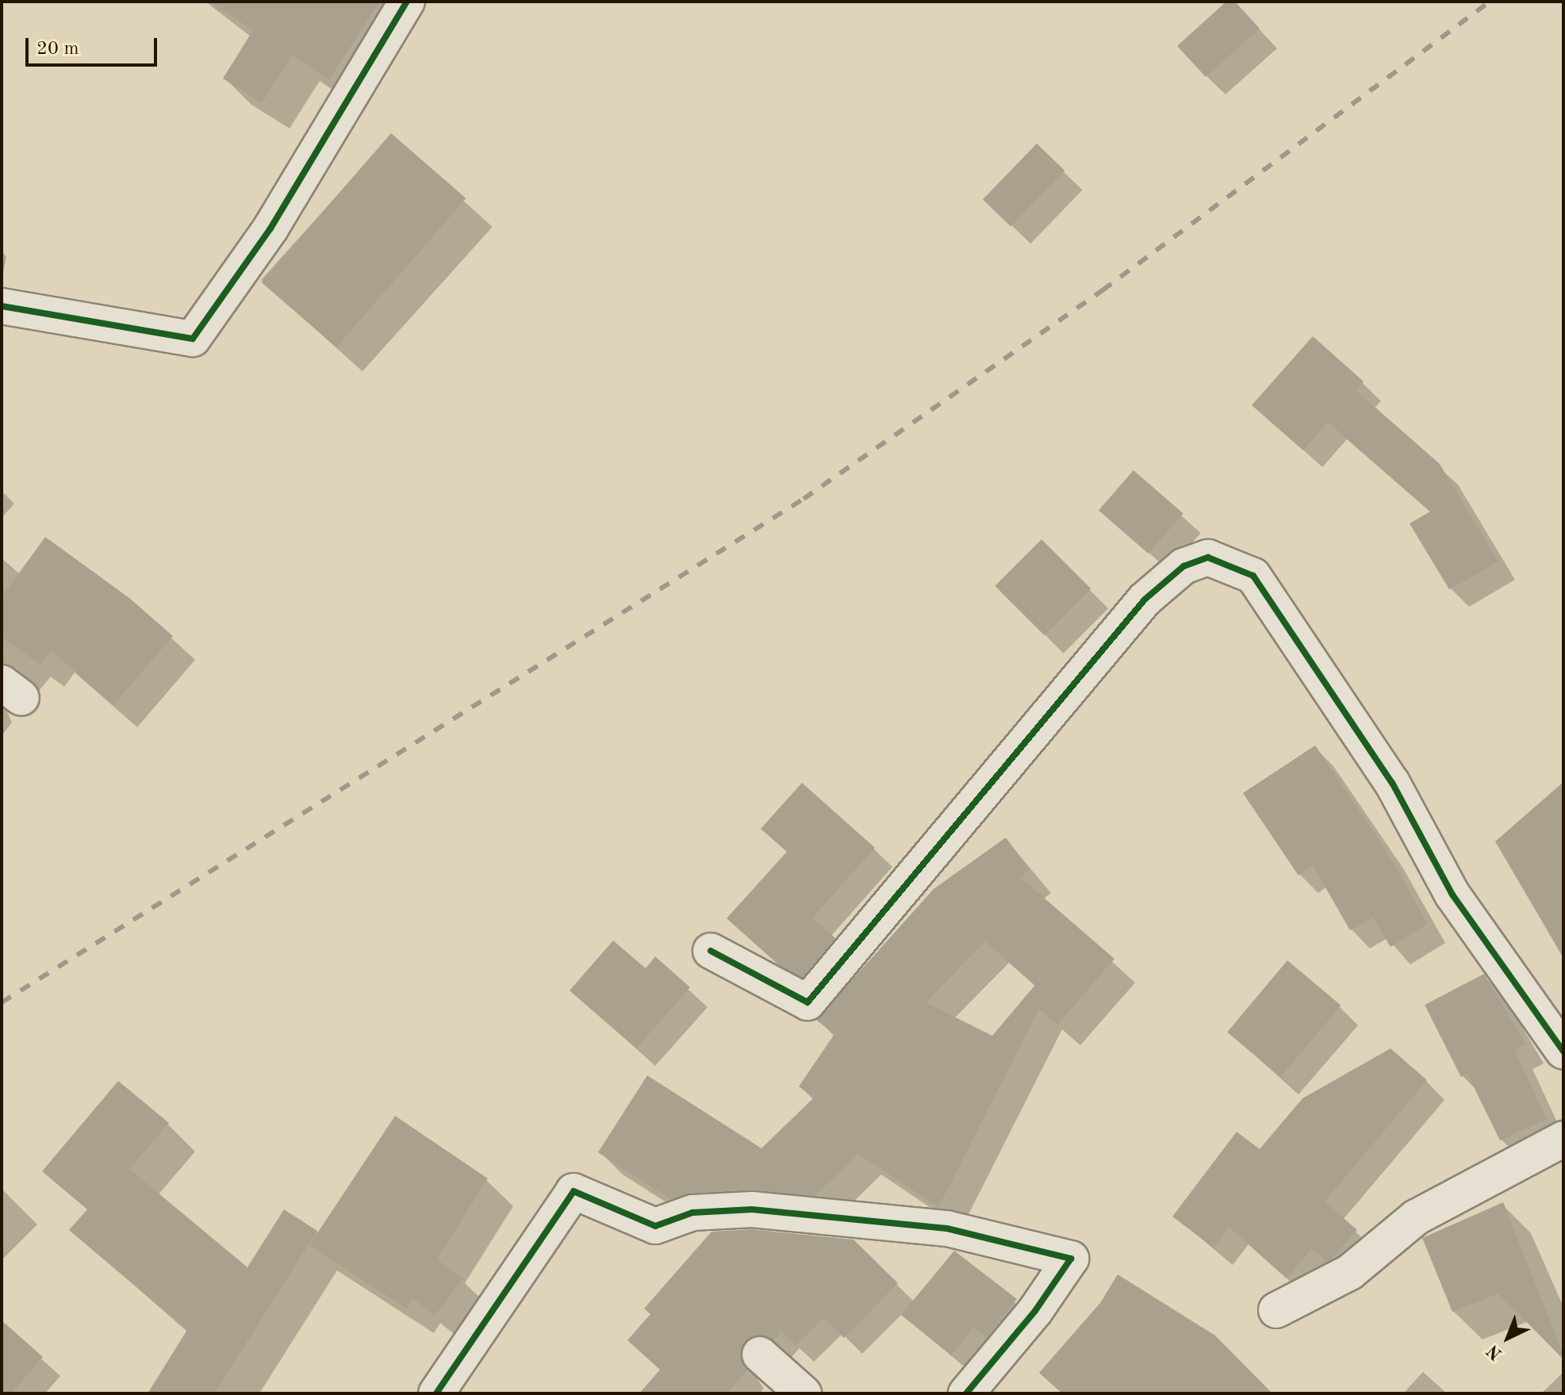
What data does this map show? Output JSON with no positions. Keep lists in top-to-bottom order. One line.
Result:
{"scale_bar":"20 m","north":"bottom left"}
